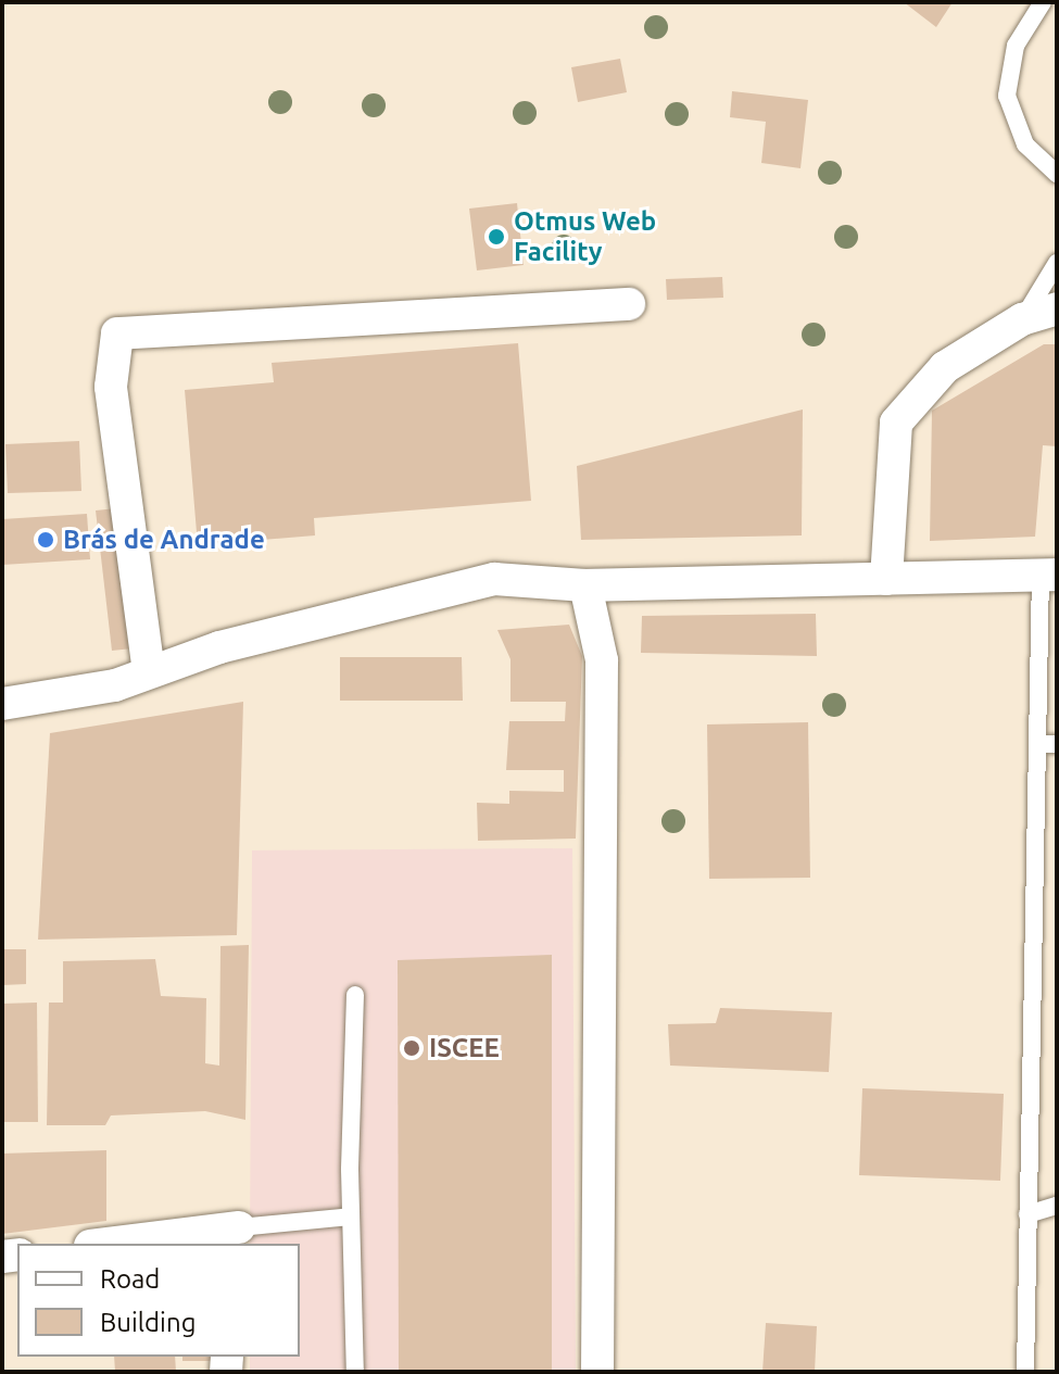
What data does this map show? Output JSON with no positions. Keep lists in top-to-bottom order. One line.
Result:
{"places":["Otmus Web Facility","Brás de Andrade","ISCEE"],"legend":["Road","Building"]}
